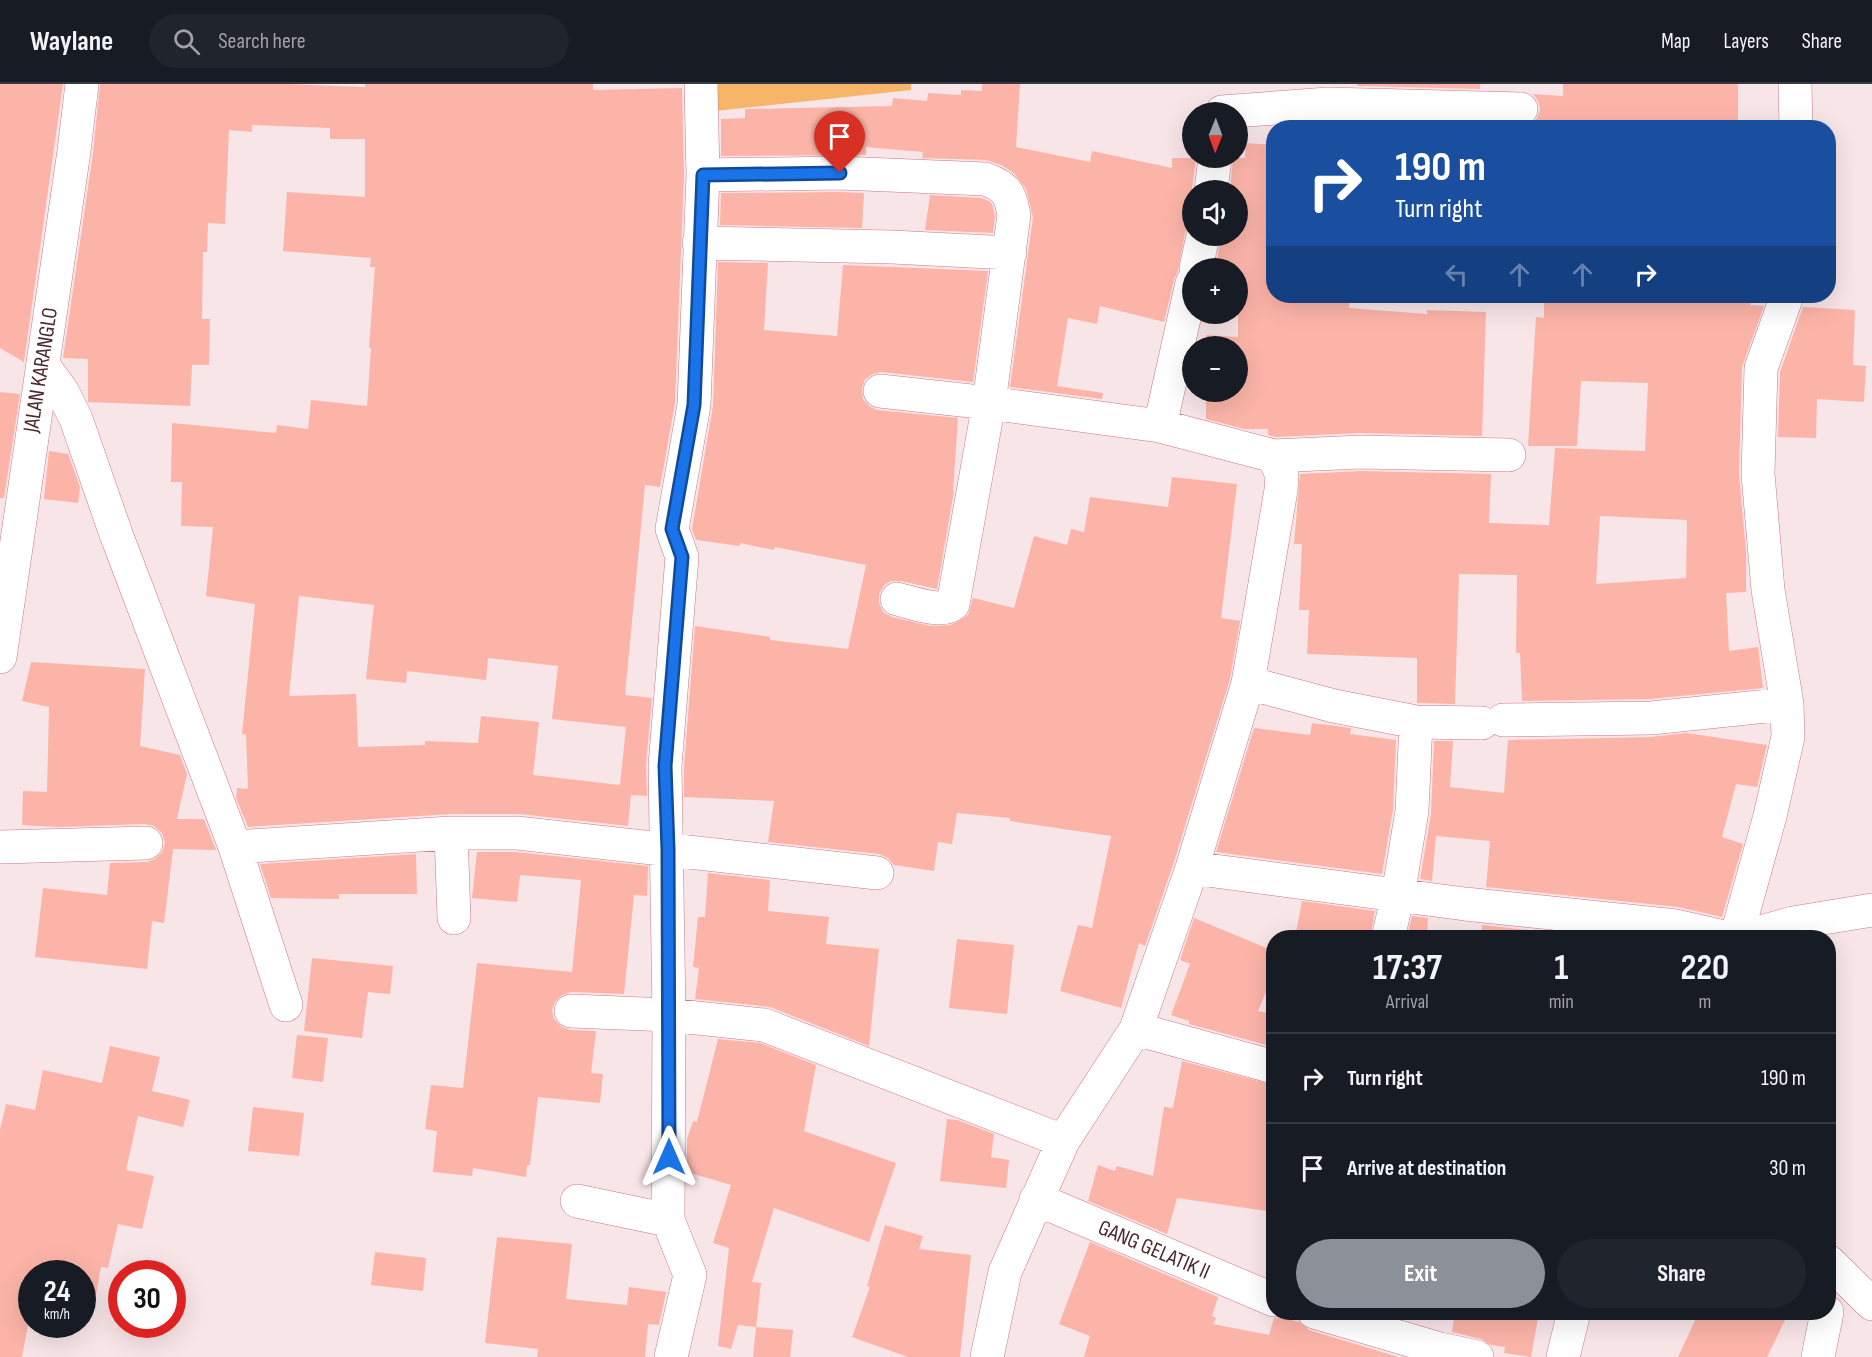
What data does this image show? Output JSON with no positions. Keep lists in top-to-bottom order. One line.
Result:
{"streets":{"street":["JALAN KARANGLO","GANG GELATIK II"]},"north":"bottom","page":{"header":"Waylane","search":"Search here","nav":["Map","Layers","Share"],"map_buttons":["+","−"],"turn":["190 m","Turn right"],"eta":["17:37","Arrival","1","min","220","m"],"list":[{"name":"Turn right","value":"190 m"},{"name":"Arrive at destination","value":"30 m"}],"buttons":["Exit","Share"],"speed":"24 km/h","limit":"30"}}
